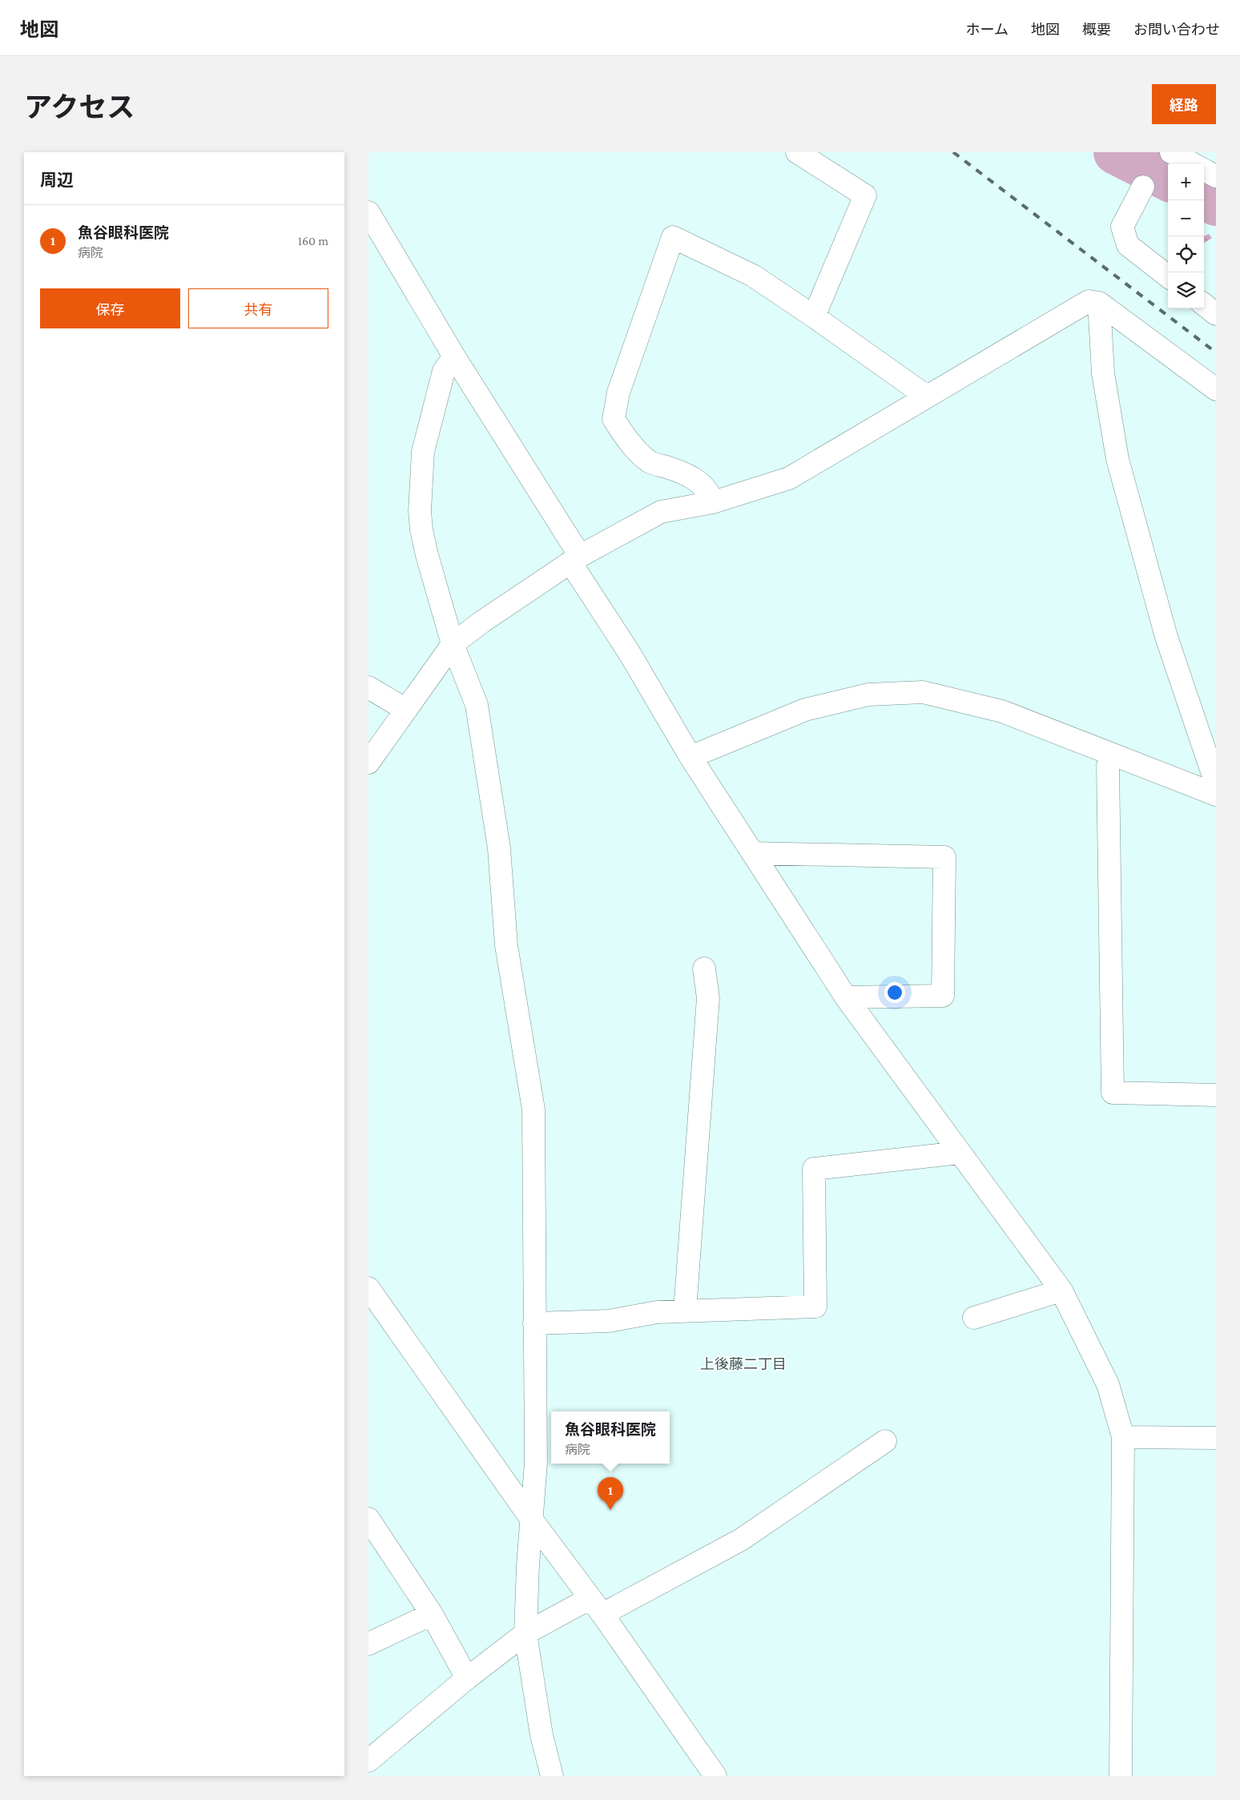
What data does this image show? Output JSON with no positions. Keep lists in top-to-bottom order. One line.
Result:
{"districts":["上後藤二丁目"],"page":{"header":"地図","nav":["ホーム","地図","概要","お問い合わせ"],"title":"アクセス","buttons":["経路",["保存","共有"]],"heading":"周辺","map_buttons":["+","−"],"list":[{"mark":"1","name":"魚谷眼科医院","note":"病院","value":"160 m"}],"popup":["魚谷眼科医院","病院"],"pins":"1"}}
